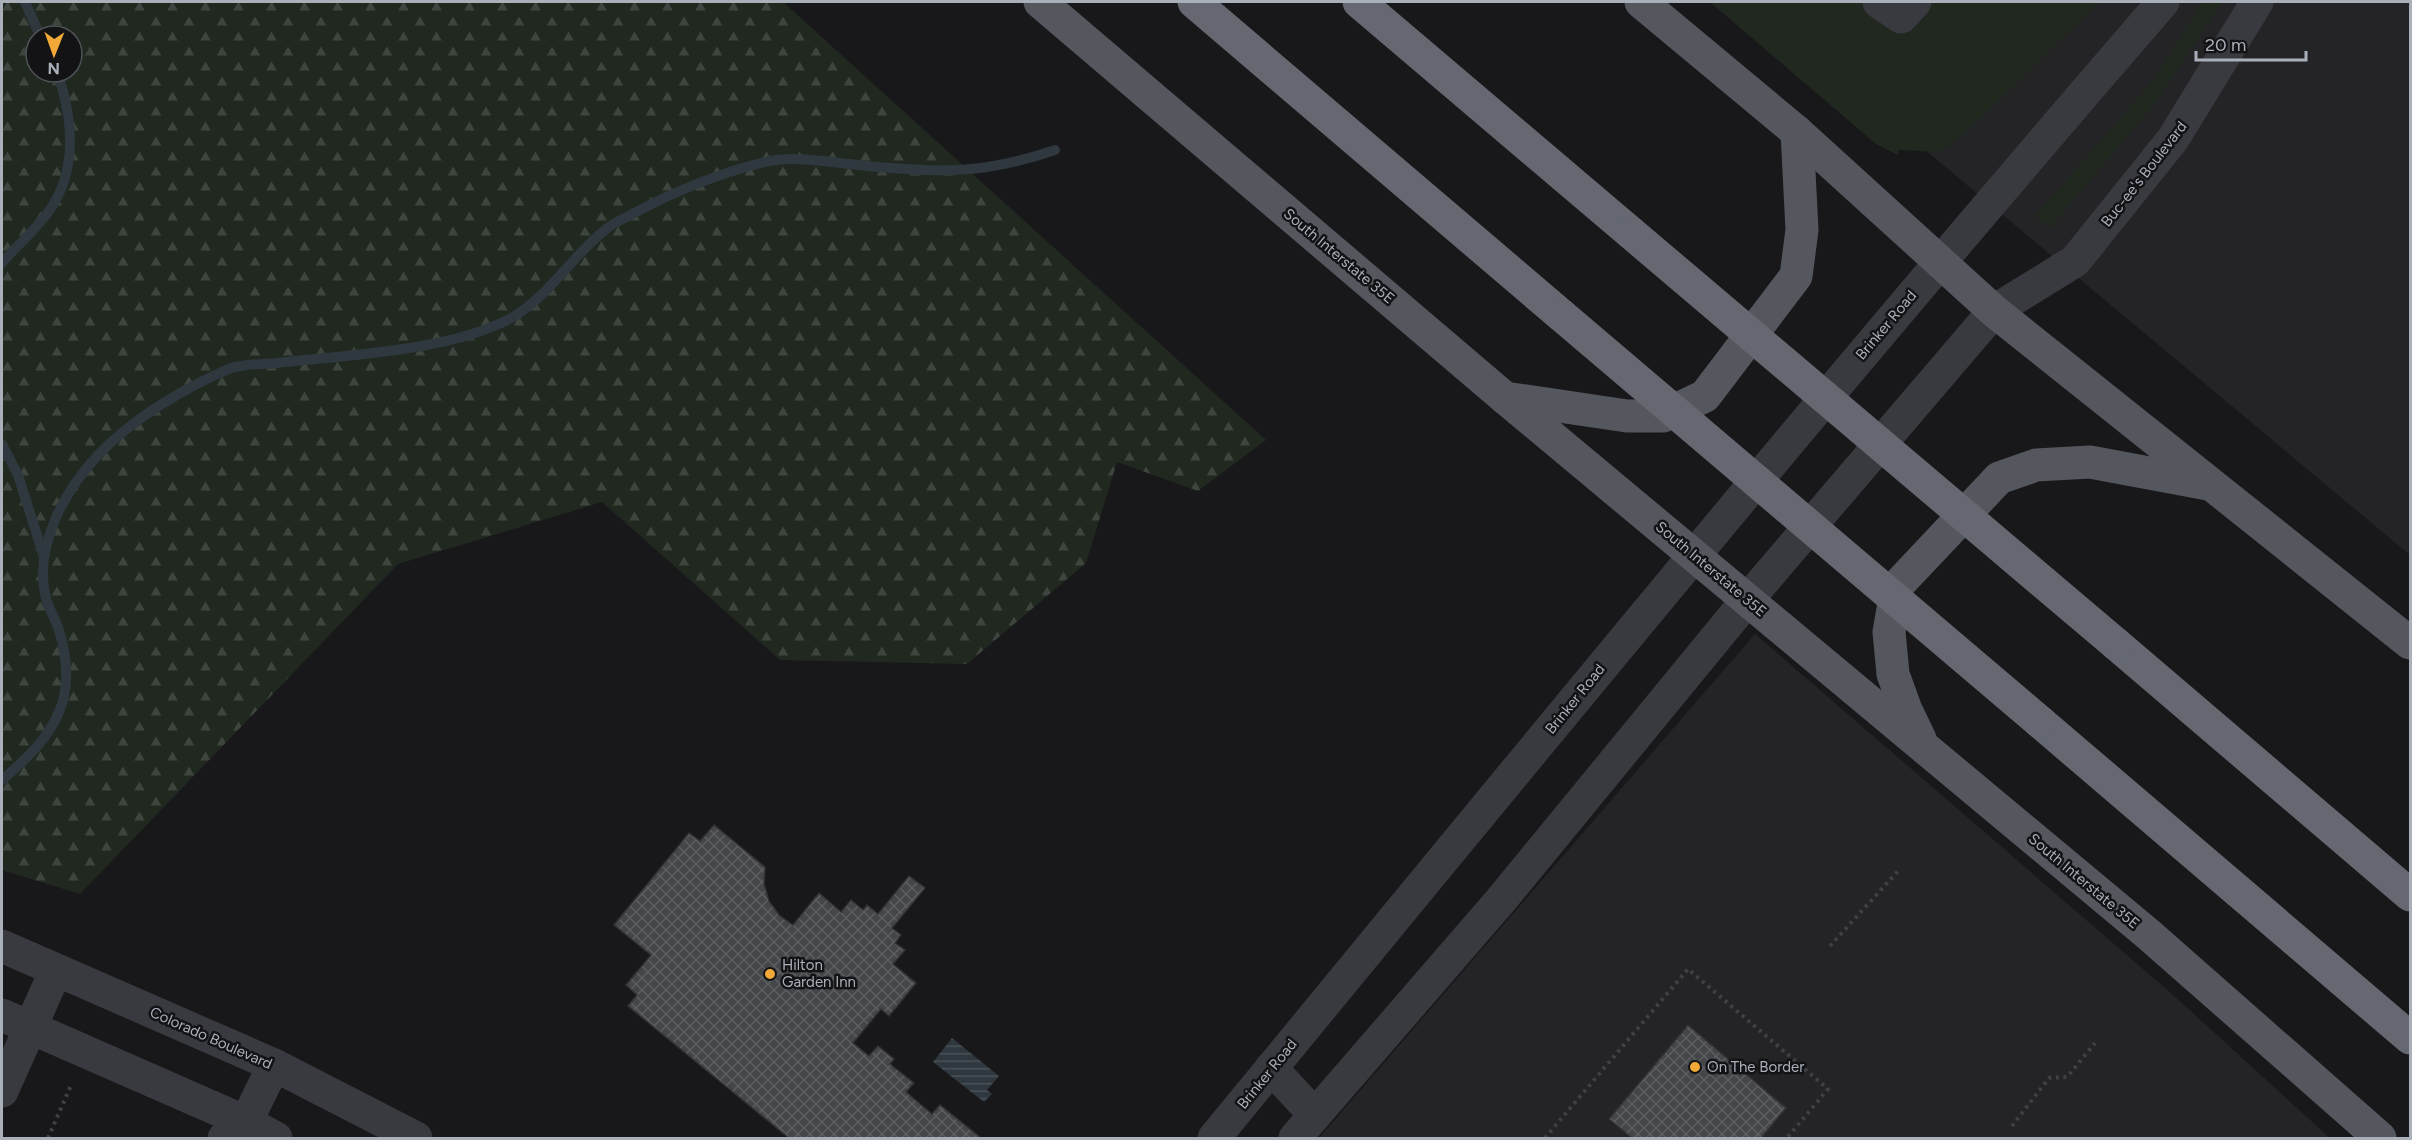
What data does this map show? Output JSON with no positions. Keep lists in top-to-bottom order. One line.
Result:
{"streets":{"main road":["South Interstate 35E"],"street":["Buc-ee's Boulevard","Brinker Road","Colorado Boulevard"]},"crossings":[["South Interstate 35E","Brinker Road"]],"places":["Hilton Garden Inn","On The Border"],"scale_bar":"20 m","north":"bottom"}
